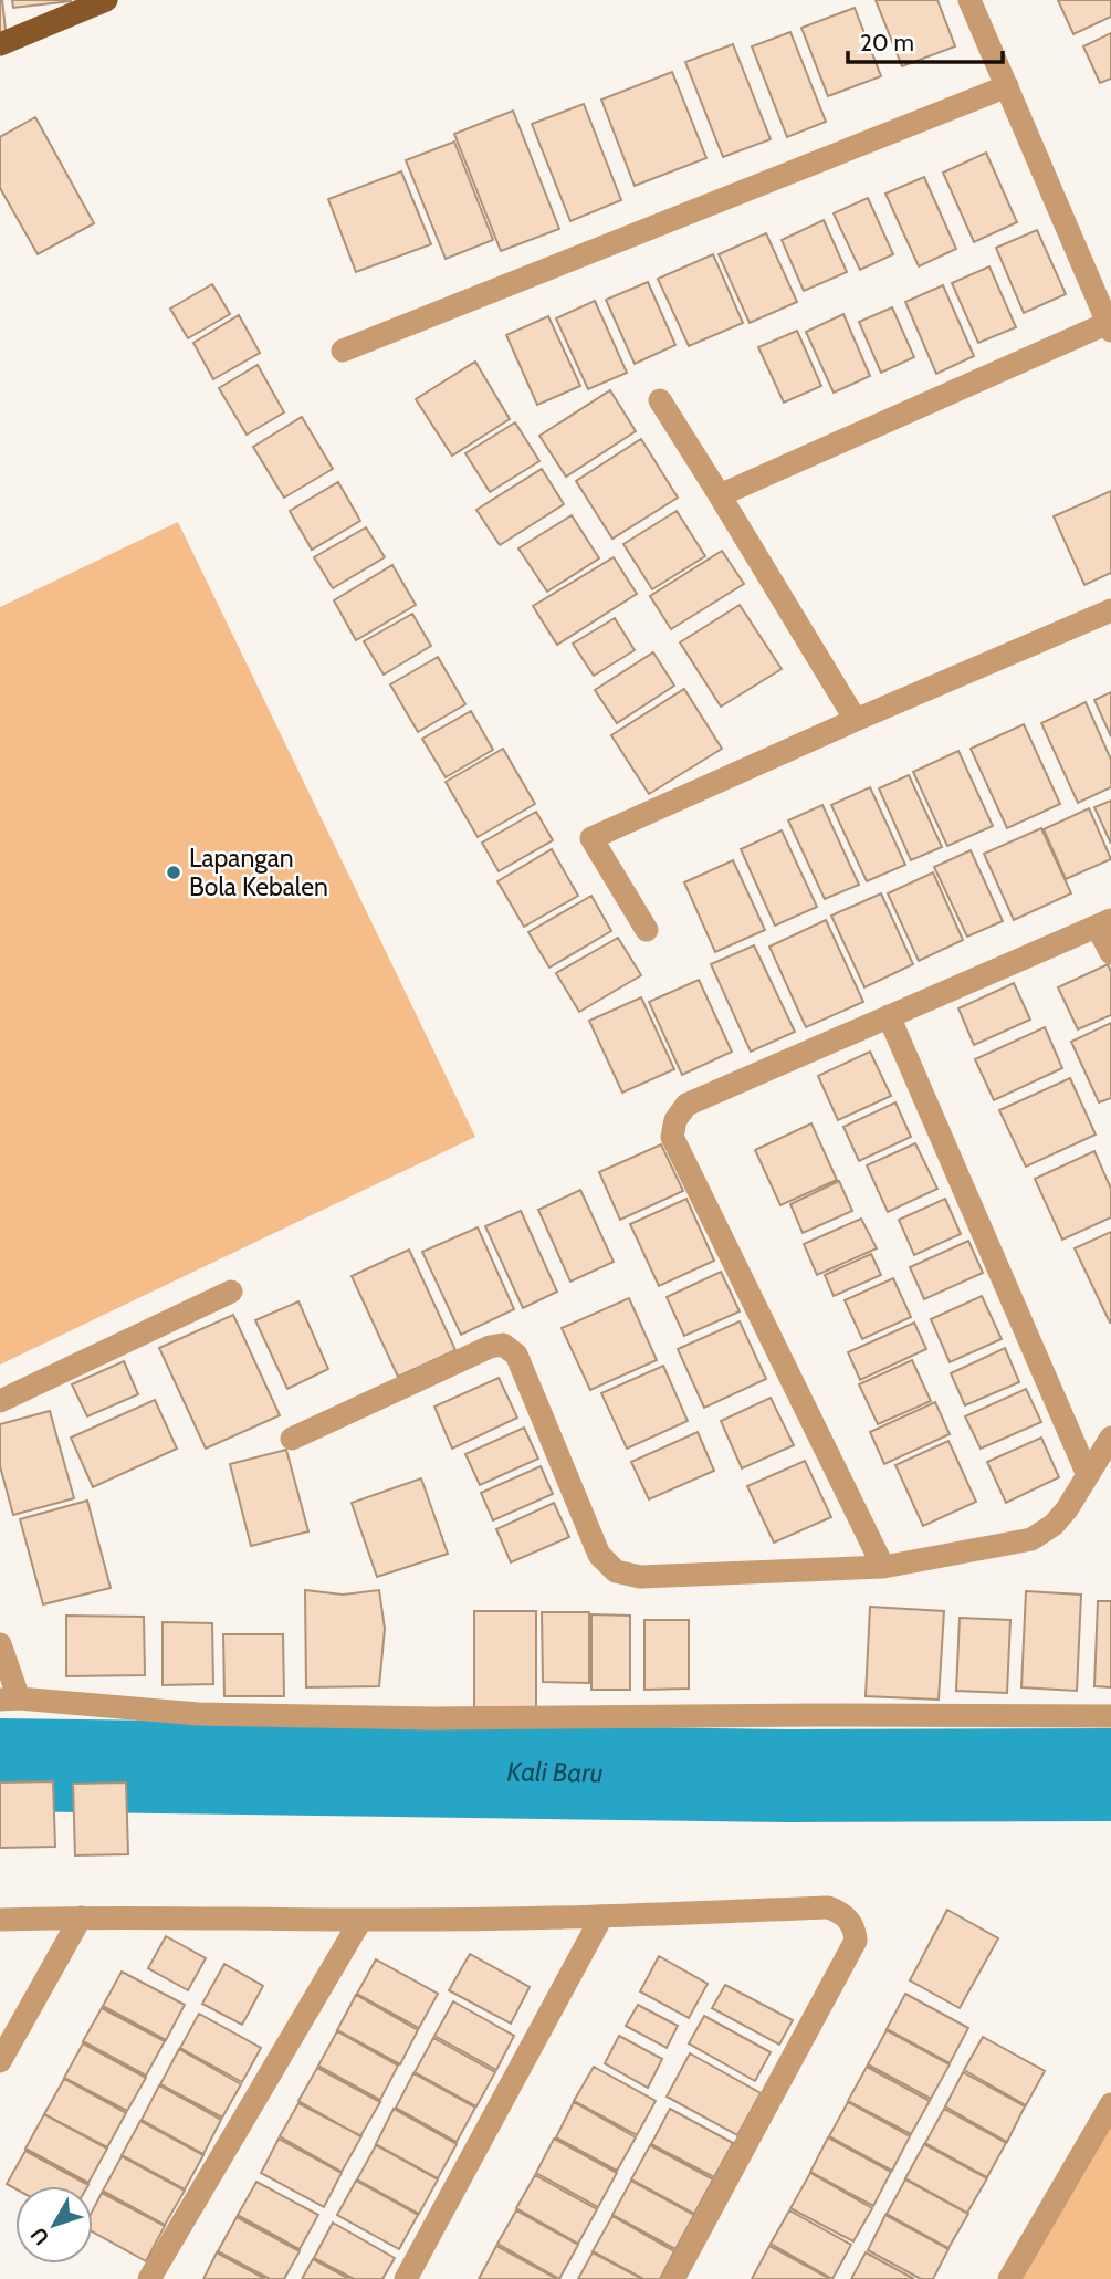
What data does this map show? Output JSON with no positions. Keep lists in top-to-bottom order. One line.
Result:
{"water":["Kali Baru"],"places":["Lapangan Bola Kebalen"],"scale_bar":"20 m","north":"bottom left"}
